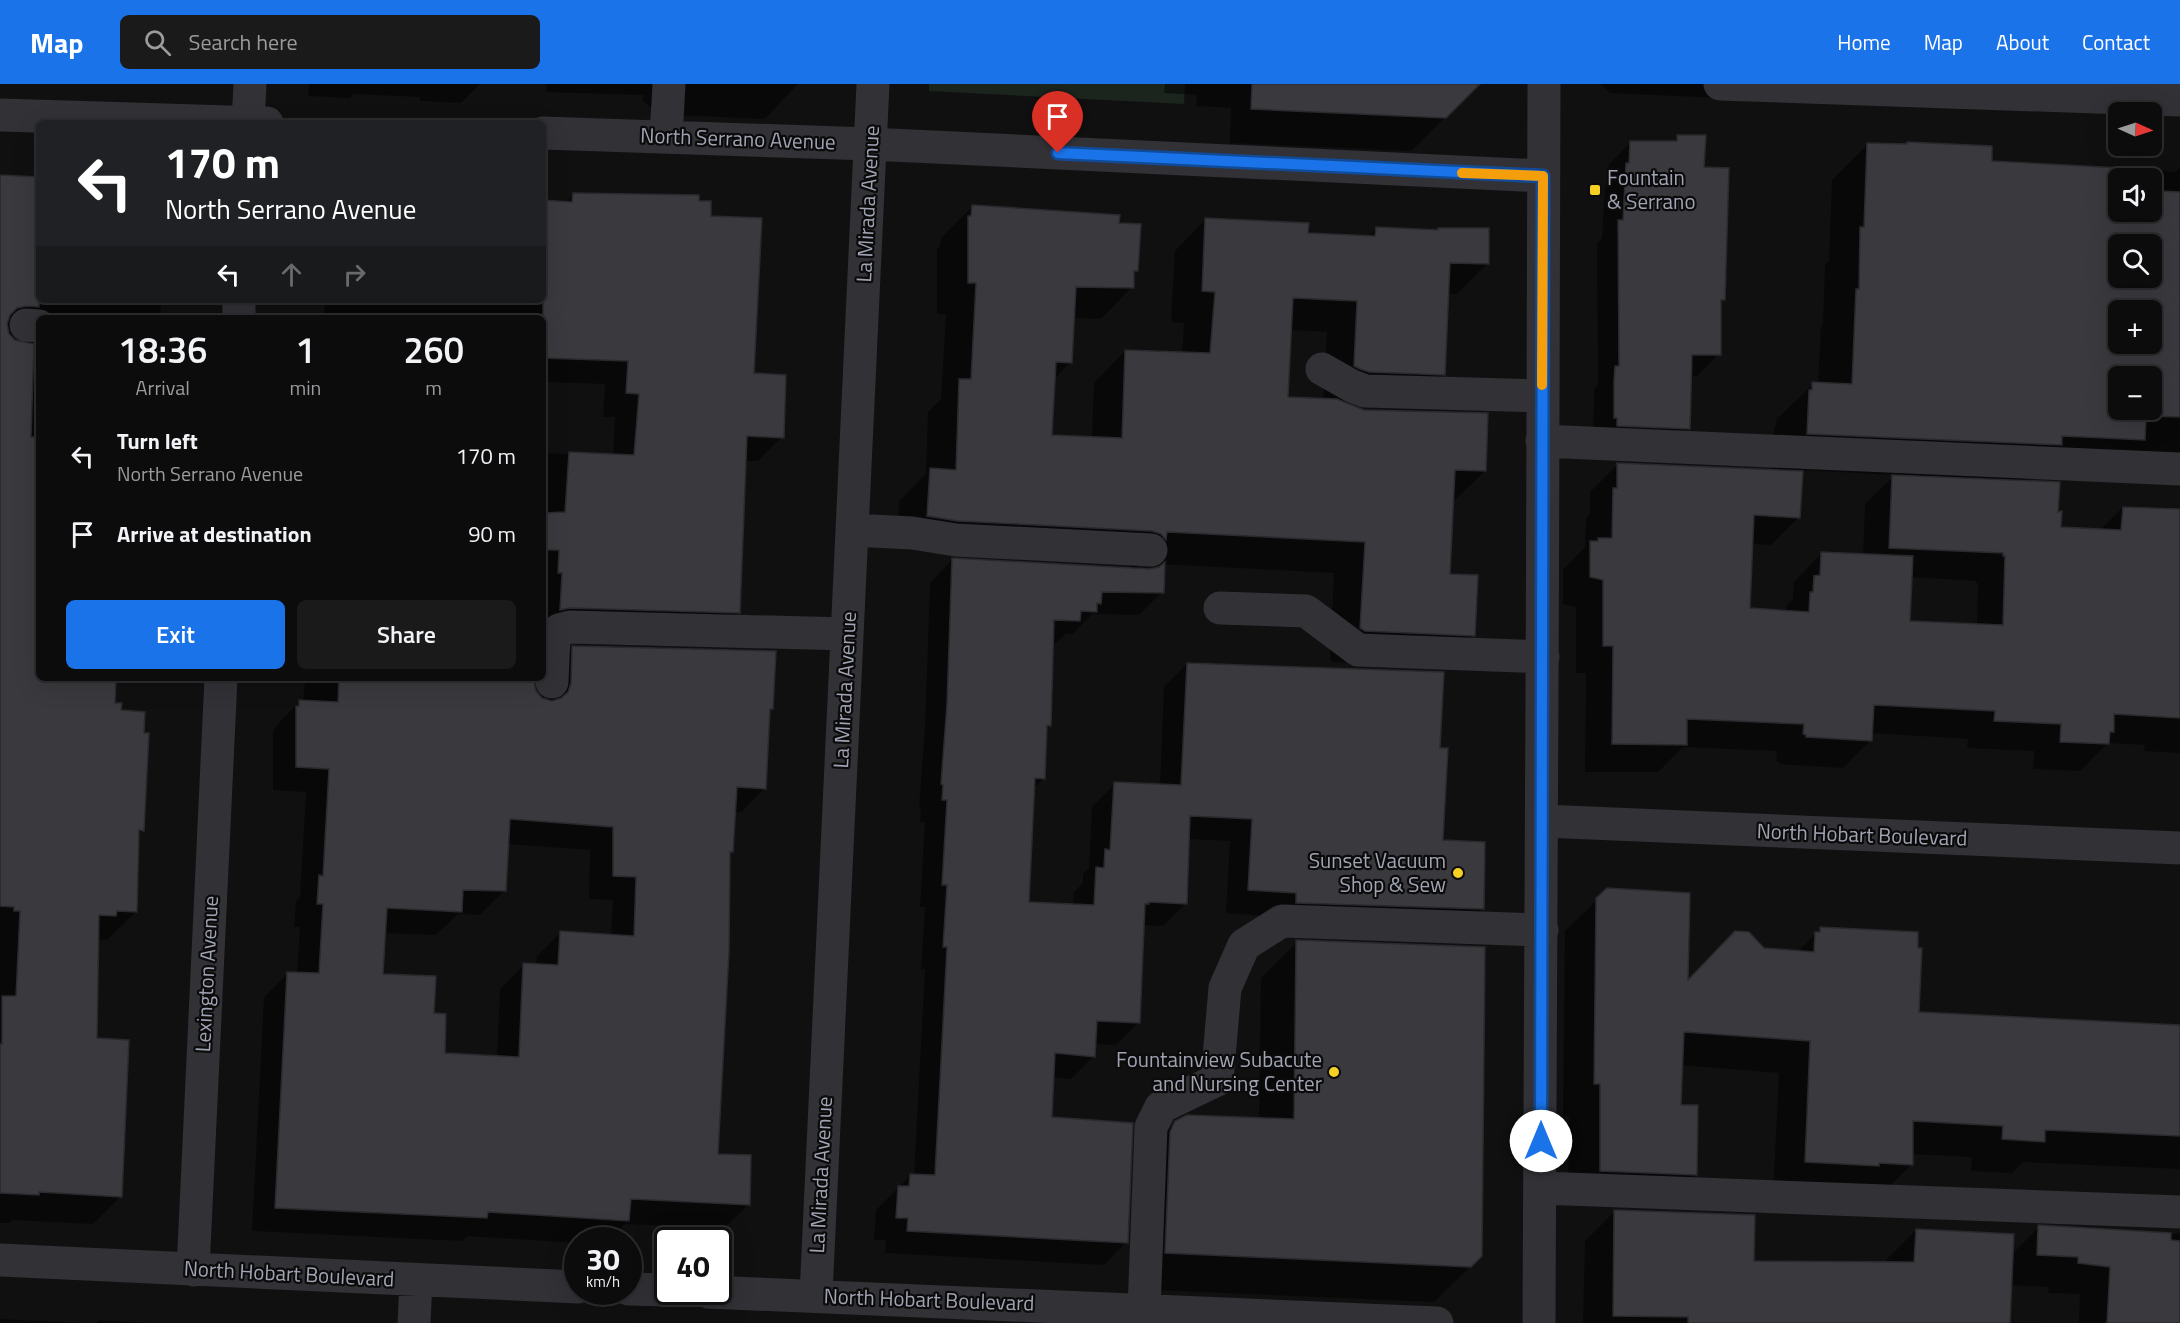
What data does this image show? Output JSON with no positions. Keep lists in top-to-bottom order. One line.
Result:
{"streets":{"street":["North Serrano Avenue","La Mirada Avenue","North Hobart Boulevard","Lexington Avenue"]},"crossings":[["North Serrano Avenue","La Mirada Avenue"],["La Mirada Avenue","North Hobart Boulevard"],["North Hobart Boulevard","Lexington Avenue"]],"places":{"transit":["Fountain & Serrano"],"other":["Sunset Vacuum Shop & Sew","Fountainview Subacute and Nursing Center"]},"north":"right","page":{"header":"Map","search":"Search here","nav":["Home","Map","About","Contact"],"map_buttons":["+","−"],"turn":["170 m","North Serrano Avenue"],"eta":["18:36","Arrival","1","min","260","m"],"list":[{"name":"Turn left","note":"North Serrano Avenue","value":"170 m"},{"name":"Arrive at destination","value":"90 m"}],"buttons":["Exit","Share"],"speed":"30 km/h","limit":"40"}}
